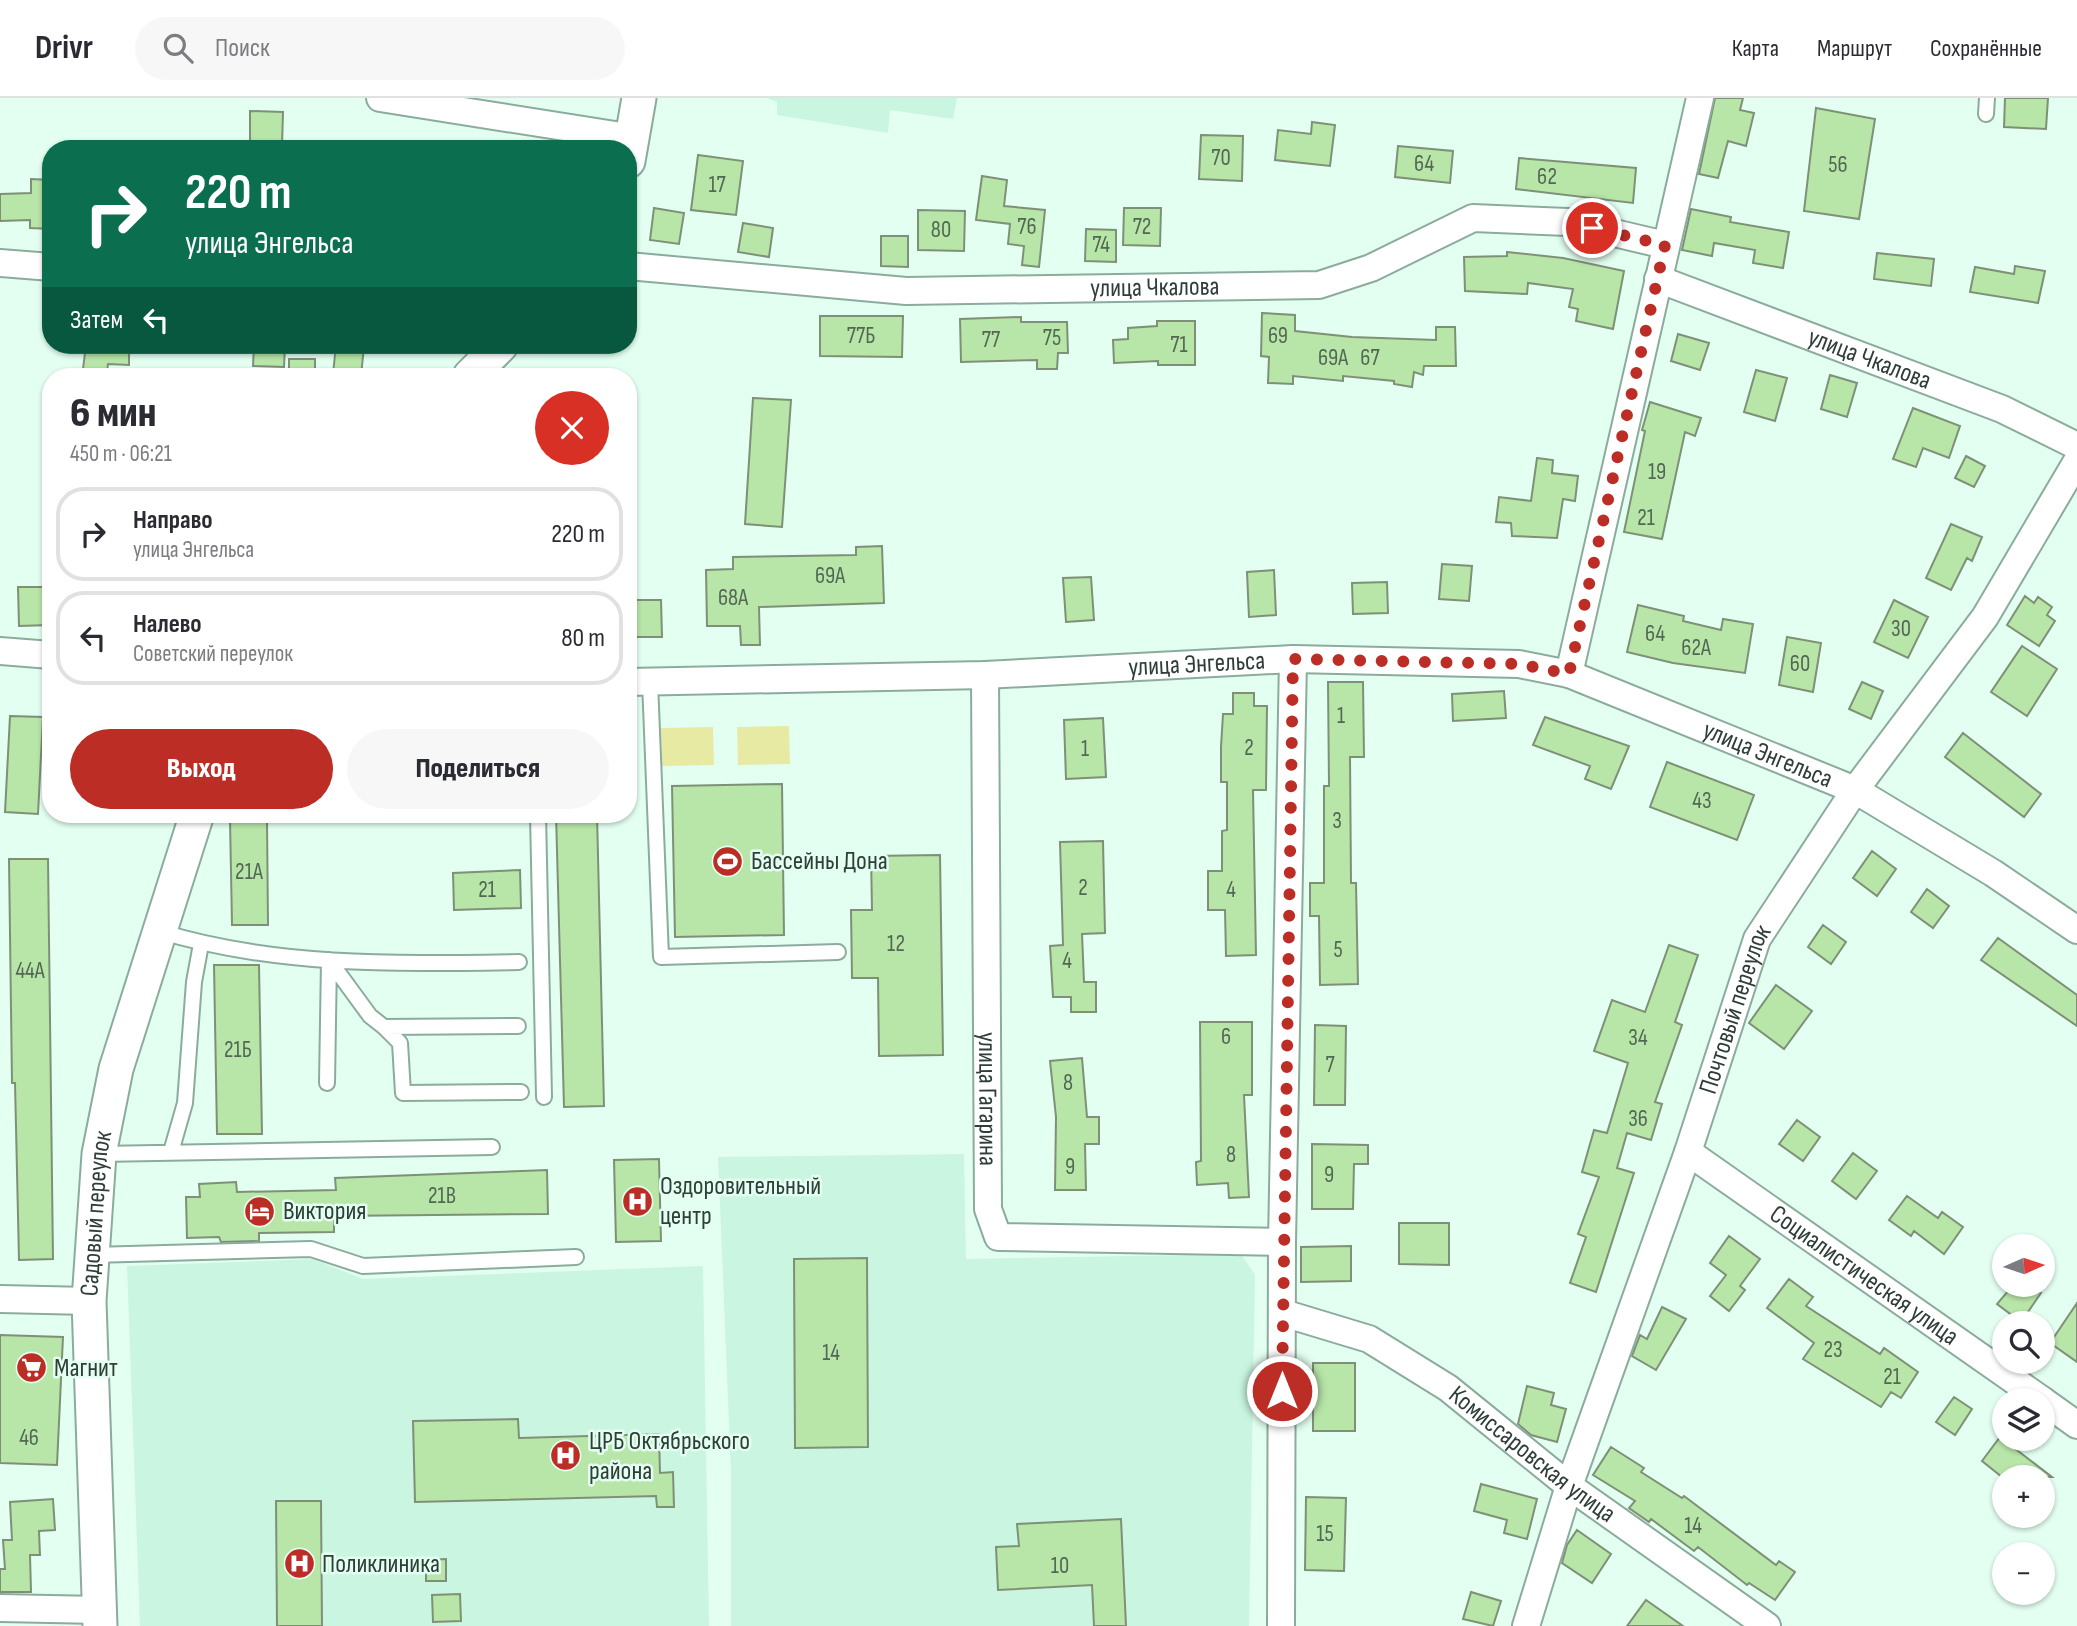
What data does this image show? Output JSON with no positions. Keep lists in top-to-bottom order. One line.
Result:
{"streets":{"street":["улица Чкалова","улица Энгельса","Почтовый переулок","улица Гагарина","Садовый переулок","Социалистическая улица","Комиссаровская улица"]},"crossings":[["улица Энгельса","Почтовый переулок"],["улица Энгельса","улица Гагарина"],["Почтовый переулок","Социалистическая улица"],["Почтовый переулок","Комиссаровская улица"]],"places":{"sports":["Бассейны Дона"],"hospital":["Оздоровительный центр","ЦРБ Октябрьского района","Поликлиника"],"hotel":["Виктория"],"supermarket":["Магнит"]},"house_numbers":["70","64","56","62","17","76","72","80","74","77Б","69","75","77","71","69А","67","19","21","69А","68А","30","64","62А","60","1","2","1","43","3","21А","2","21","4","12","5","4","44А","6","34","21Б","7","8","36","8","9","9","21В","23","14","21","46","14","15","10"],"north":"right","page":{"header":"Drivr","search":"Поиск","nav":["Карта","Маршрут","Сохранённые"],"turn":["220 m","улица Энгельса"],"then":"Затем","heading":["6 мин","450 m · 06:21"],"list":[{"name":"Направо","note":"улица Энгельса","value":"220 m"},{"name":"Налево","note":"Советский переулок","value":"80 m"}],"buttons":["Выход","Поделиться"],"map_buttons":["+","−"]}}
